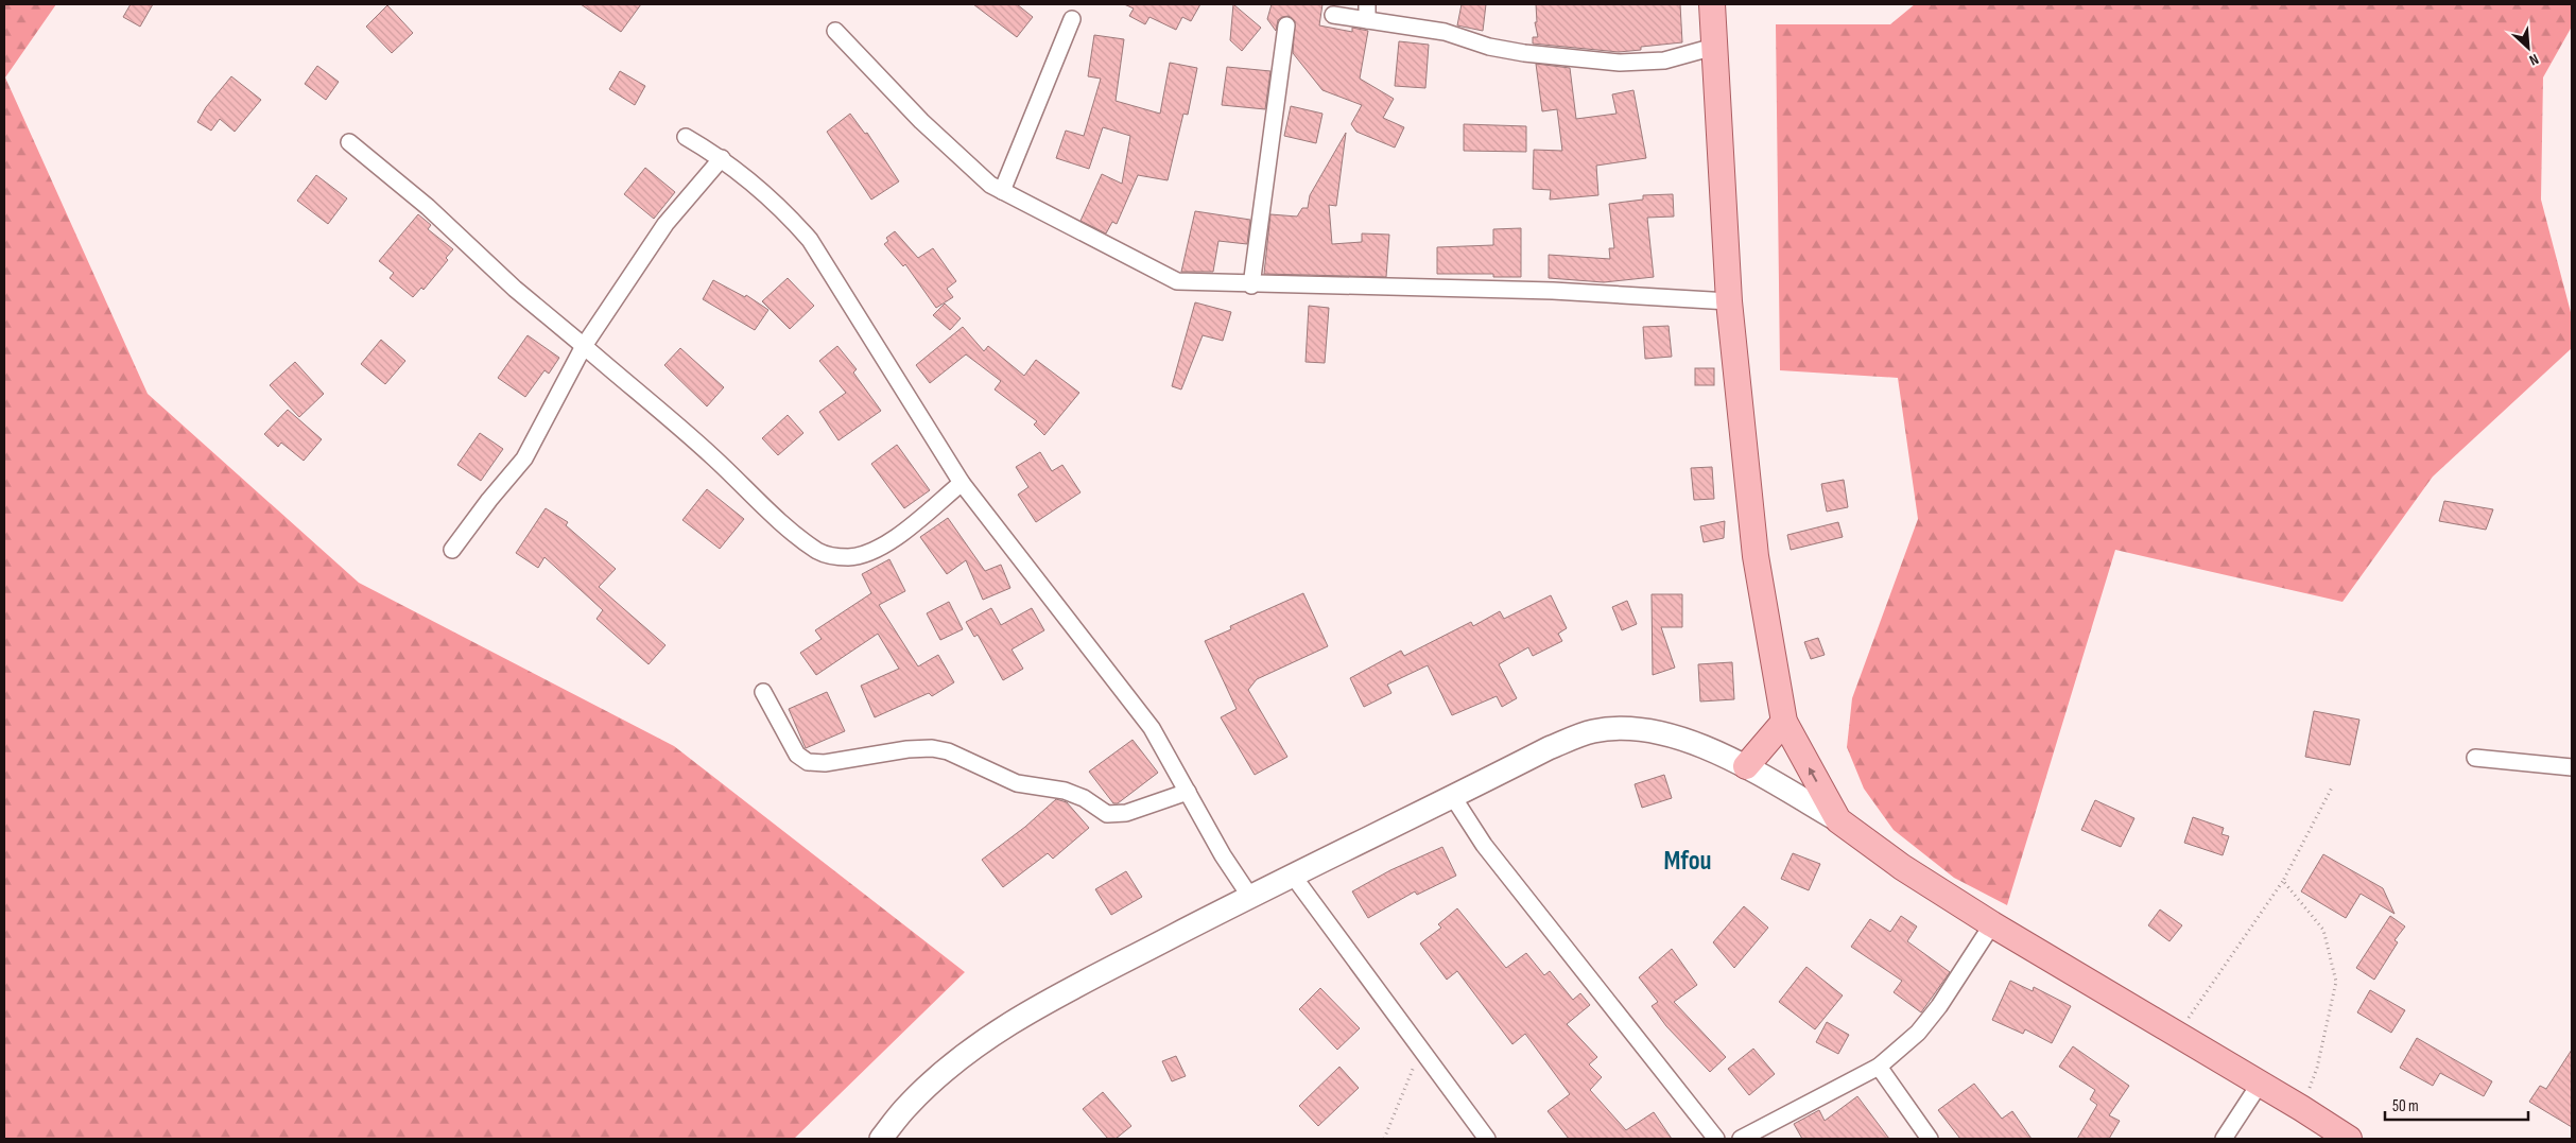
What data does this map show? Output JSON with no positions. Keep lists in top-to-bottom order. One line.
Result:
{"districts":["Mfou"],"scale_bar":"50 m","north":"bottom right"}
